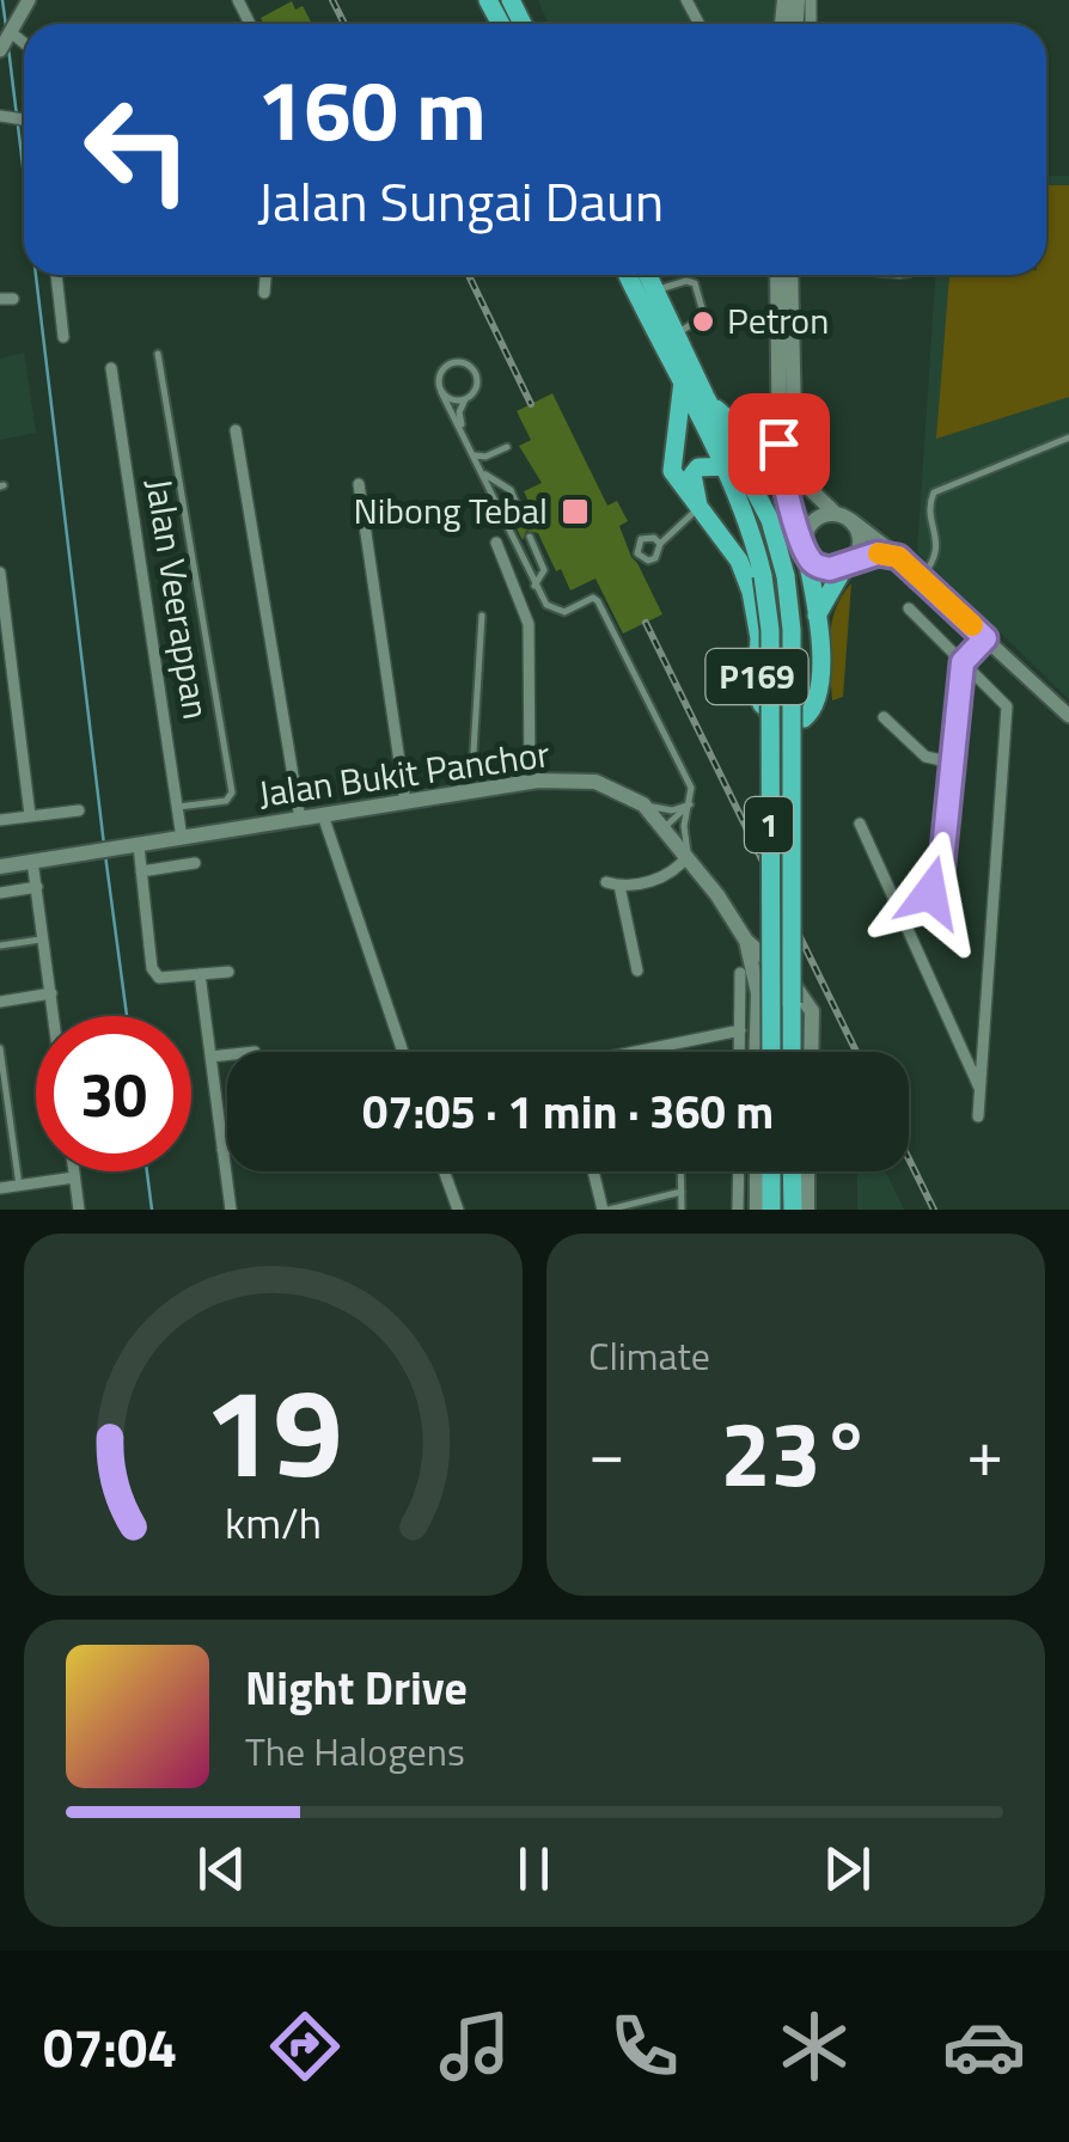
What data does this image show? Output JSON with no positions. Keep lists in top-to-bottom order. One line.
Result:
{"streets":{"highway":["P169","1"],"main road":["Jalan Bukit Panchor"],"street":["Jalan Veerappan"]},"crossings":[["Jalan Veerappan","Jalan Bukit Panchor"],["P169","1"]],"places":{"other":["Petron"],"transit":["Nibong Tebal"]},"page":{"turn":["160 m","Jalan Sungai Daun"],"limit":"30","trip":"07:05 · 1 min · 360 m","tile":"Climate","heat":["−","23°","+"],"song":["Night Drive","The Halogens"],"tabs":"07:04","gauge":["19","km/h"]}}
